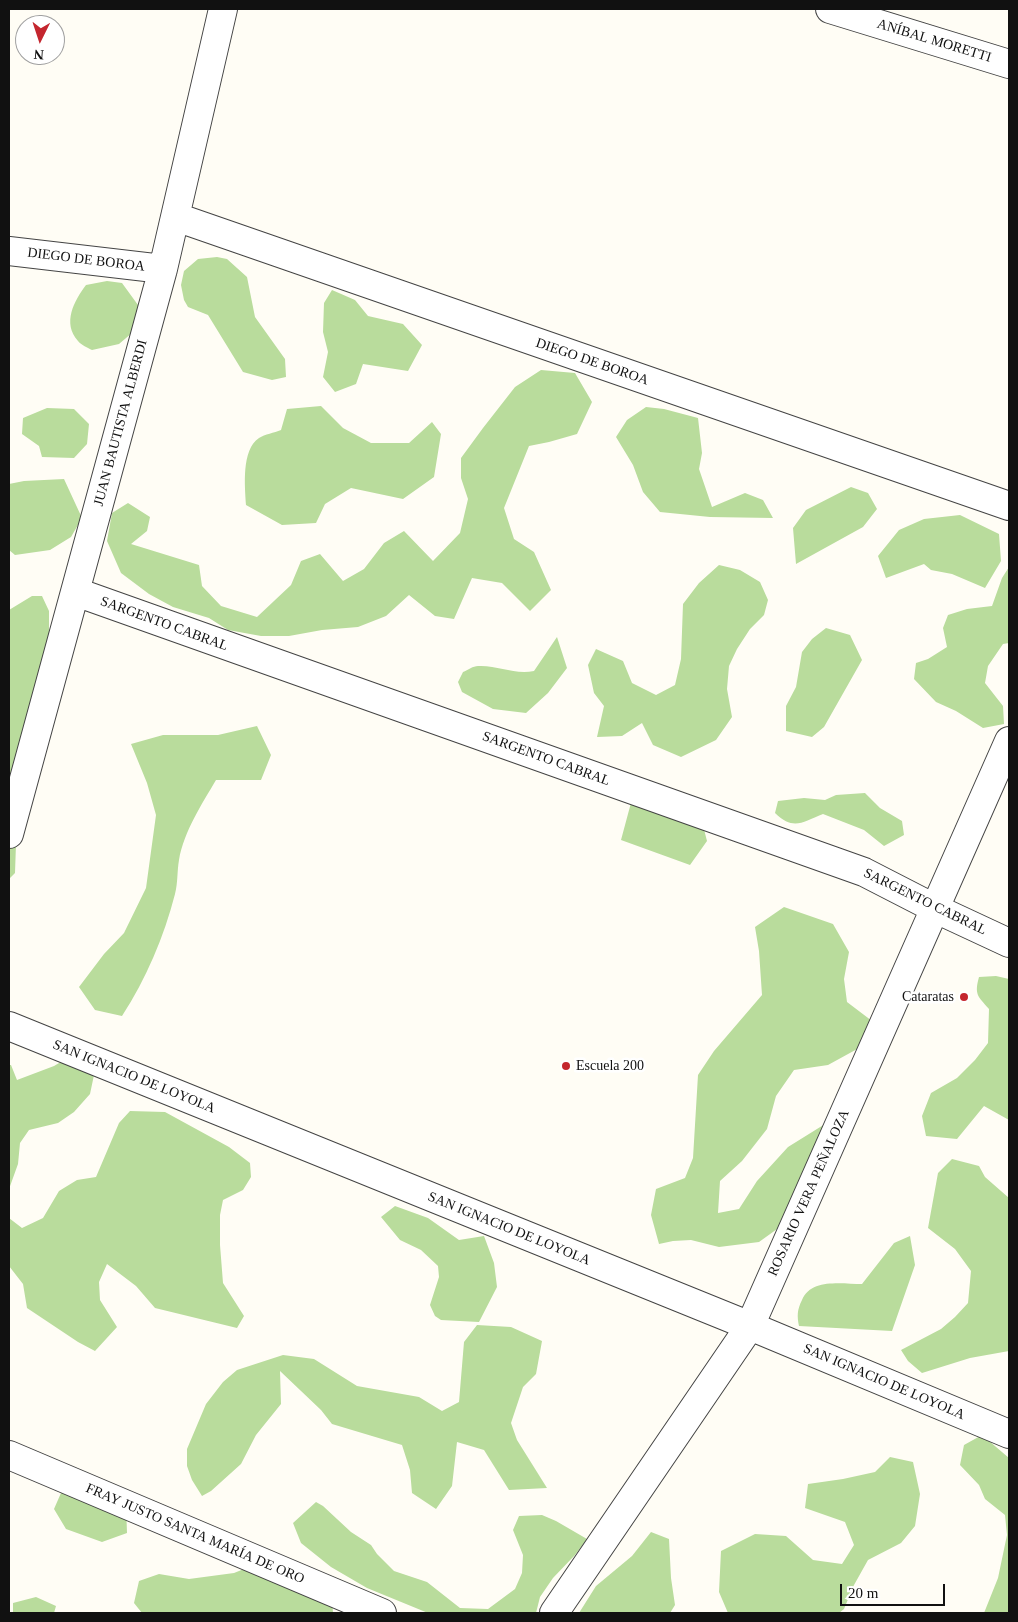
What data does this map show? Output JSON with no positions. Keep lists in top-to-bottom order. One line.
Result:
{"streets":{"street":["ANÍBAL MORETTI","DIEGO DE BOROA","JUAN BAUTISTA ALBERDI","SARGENTO CABRAL","SAN IGNACIO DE LOYOLA","ROSARIO VERA PEÑALOZA","FRAY JUSTO SANTA MARÍA DE ORO"]},"crossings":[["DIEGO DE BOROA","JUAN BAUTISTA ALBERDI"],["JUAN BAUTISTA ALBERDI","SARGENTO CABRAL"],["SARGENTO CABRAL","ROSARIO VERA PEÑALOZA"],["SAN IGNACIO DE LOYOLA","ROSARIO VERA PEÑALOZA"]],"places":["Cataratas","Escuela 200"],"scale_bar":"20 m","north":"bottom"}
